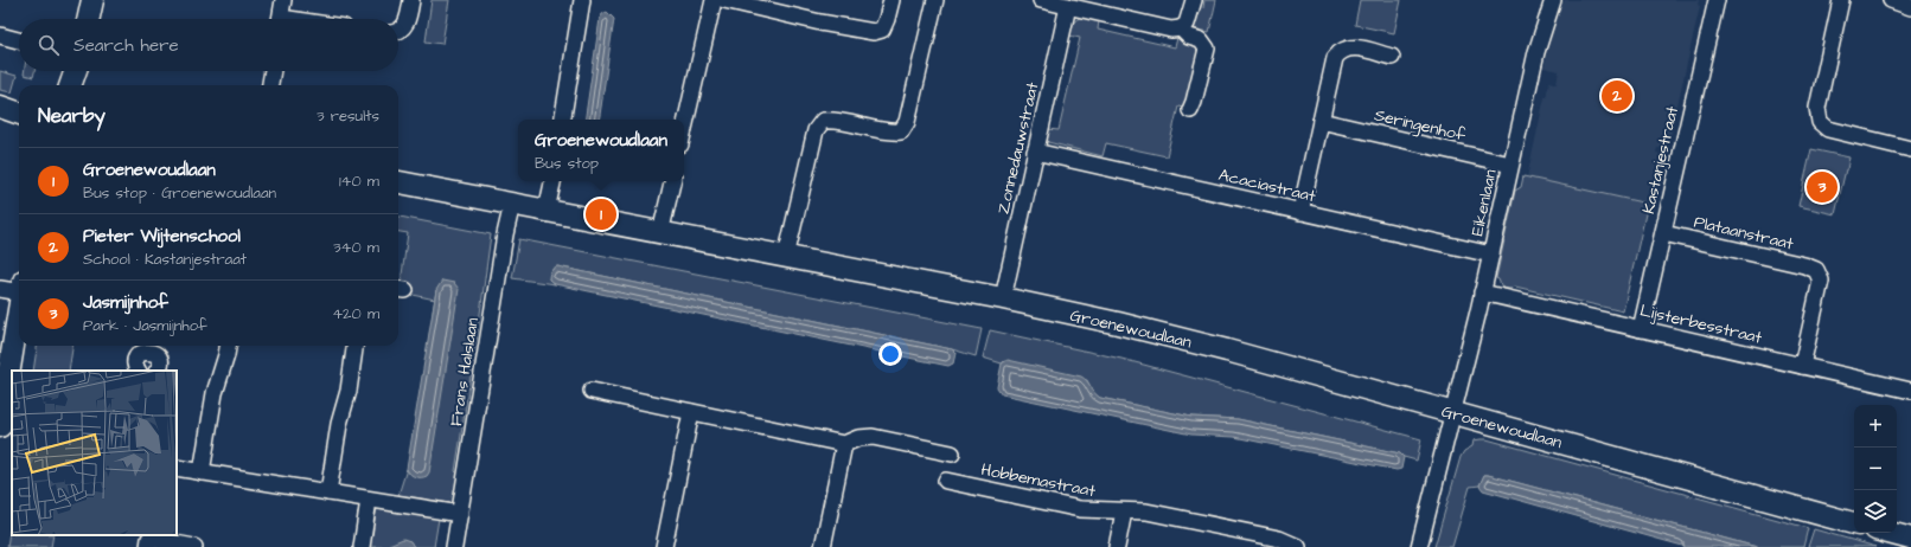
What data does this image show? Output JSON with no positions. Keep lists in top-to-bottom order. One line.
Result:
{"streets":{"street":["Seringenhof","Zonnedauwstraat","Kastanjestraat","Acaciastraat","Eikenlaan","Plataanstraat","Lijsterbesstraat","Groenewoudlaan","Frans Halslaan","Hobbemastraat"]},"crossings":[["Seringenhof","Eikenlaan"],["Zonnedauwstraat","Acaciastraat"],["Zonnedauwstraat","Groenewoudlaan"],["Kastanjestraat","Plataanstraat"],["Kastanjestraat","Lijsterbesstraat"],["Acaciastraat","Eikenlaan"],["Eikenlaan","Lijsterbesstraat"],["Eikenlaan","Groenewoudlaan"],["Plataanstraat","Lijsterbesstraat"],["Groenewoudlaan","Frans Halslaan"]],"page":{"search":"Search here","pins":["2","3","1"],"heading":["Nearby","3 results"],"popup":["Groenewoudlaan","Bus stop"],"list":[{"mark":"1","name":"Groenewoudlaan","note":"Bus stop · Groenewoudlaan","value":"140 m"},{"mark":"2","name":"Pieter Wijtenschool","note":"School · Kastanjestraat","value":"340 m"},{"mark":"3","name":"Jasmijnhof","note":"Park · Jasmijnhof","value":"420 m"}],"map_buttons":["+","−"]}}
